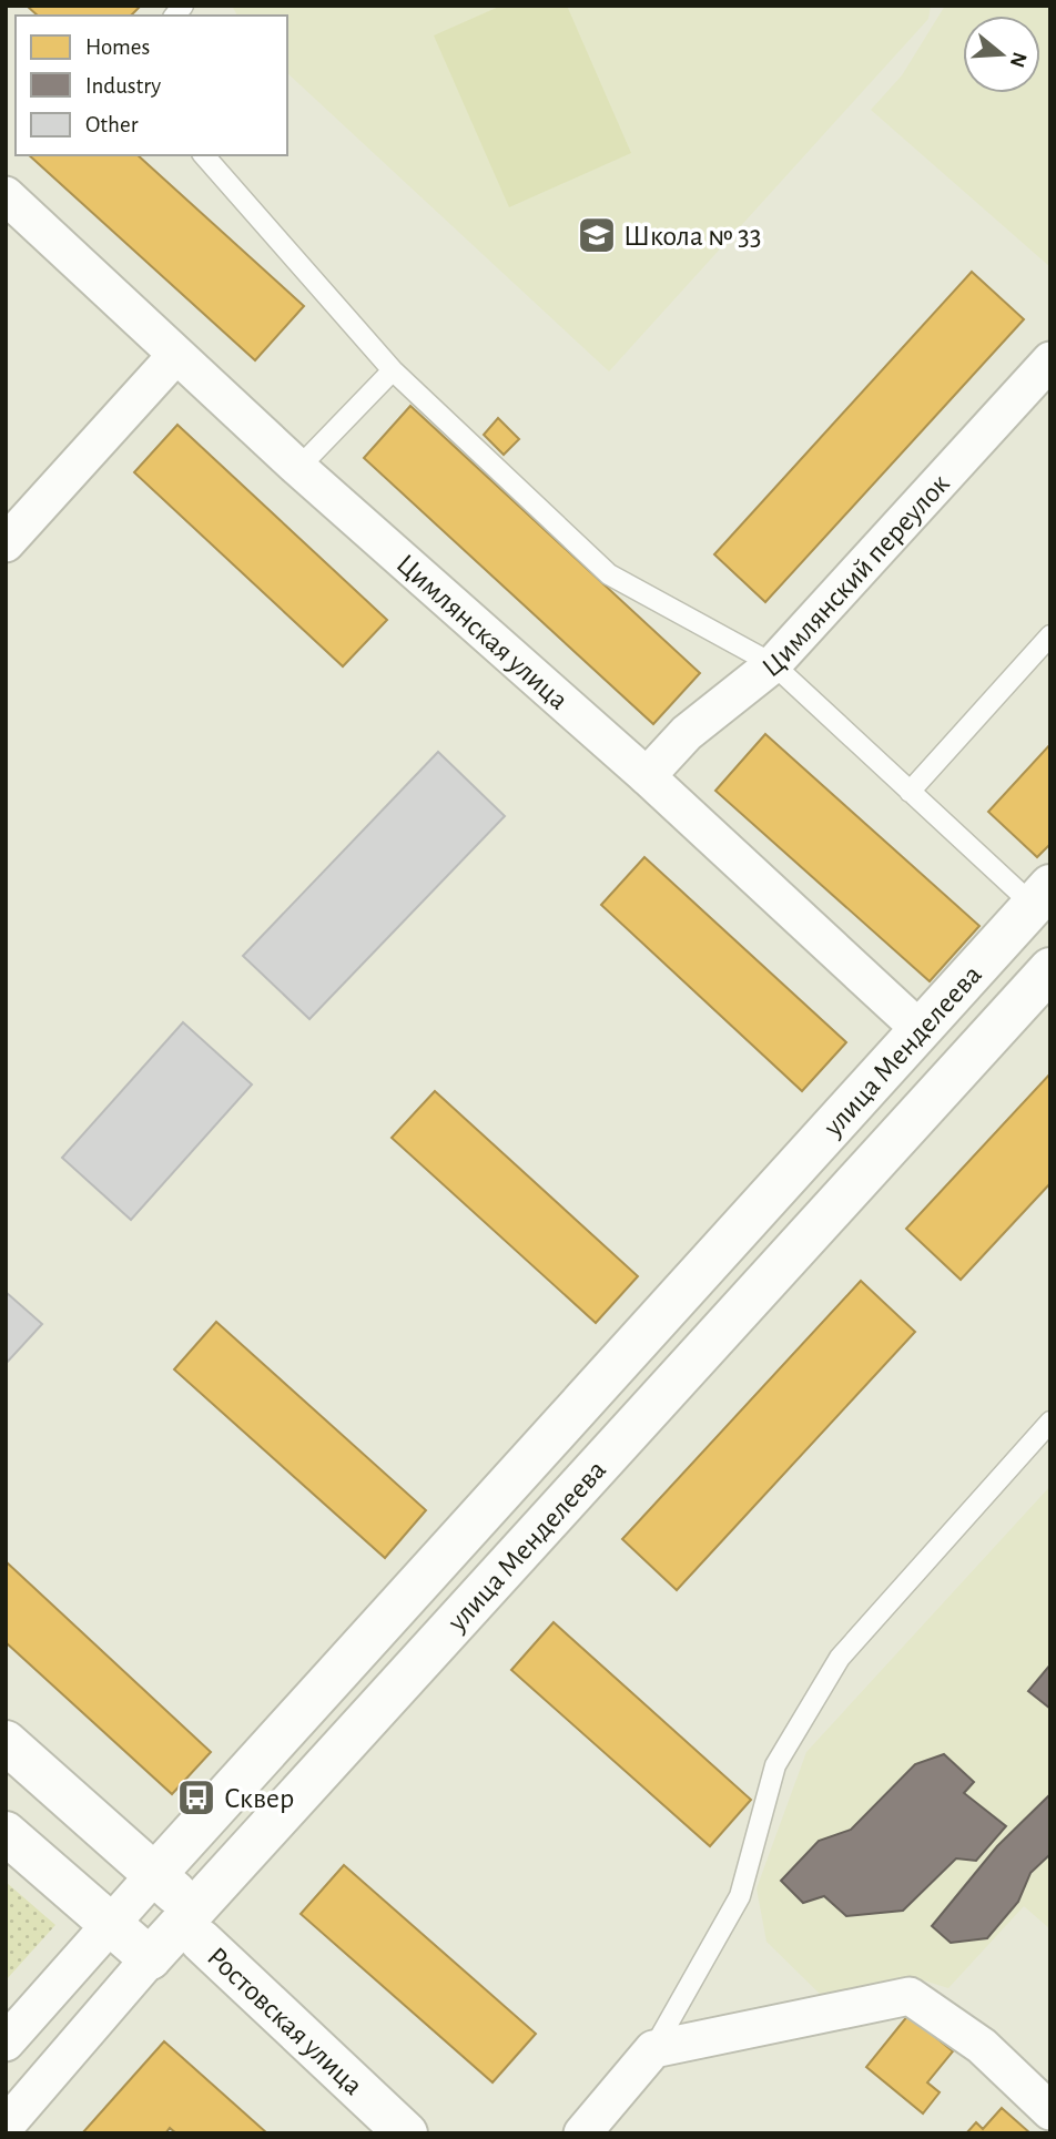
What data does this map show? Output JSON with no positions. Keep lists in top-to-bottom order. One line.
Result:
{"streets":{"street":["Цимлянский переулок","Цимлянская улица","улица Менделеева","Ростовская улица"]},"crossings":[["Цимлянский переулок","Цимлянская улица"],["Цимлянская улица","улица Менделеева"],["улица Менделеева","Ростовская улица"]],"places":{"school or university":["Школа № 33"],"bus stop":["Сквер"]},"legend":["Homes","Industry","Other"],"north":"right"}
